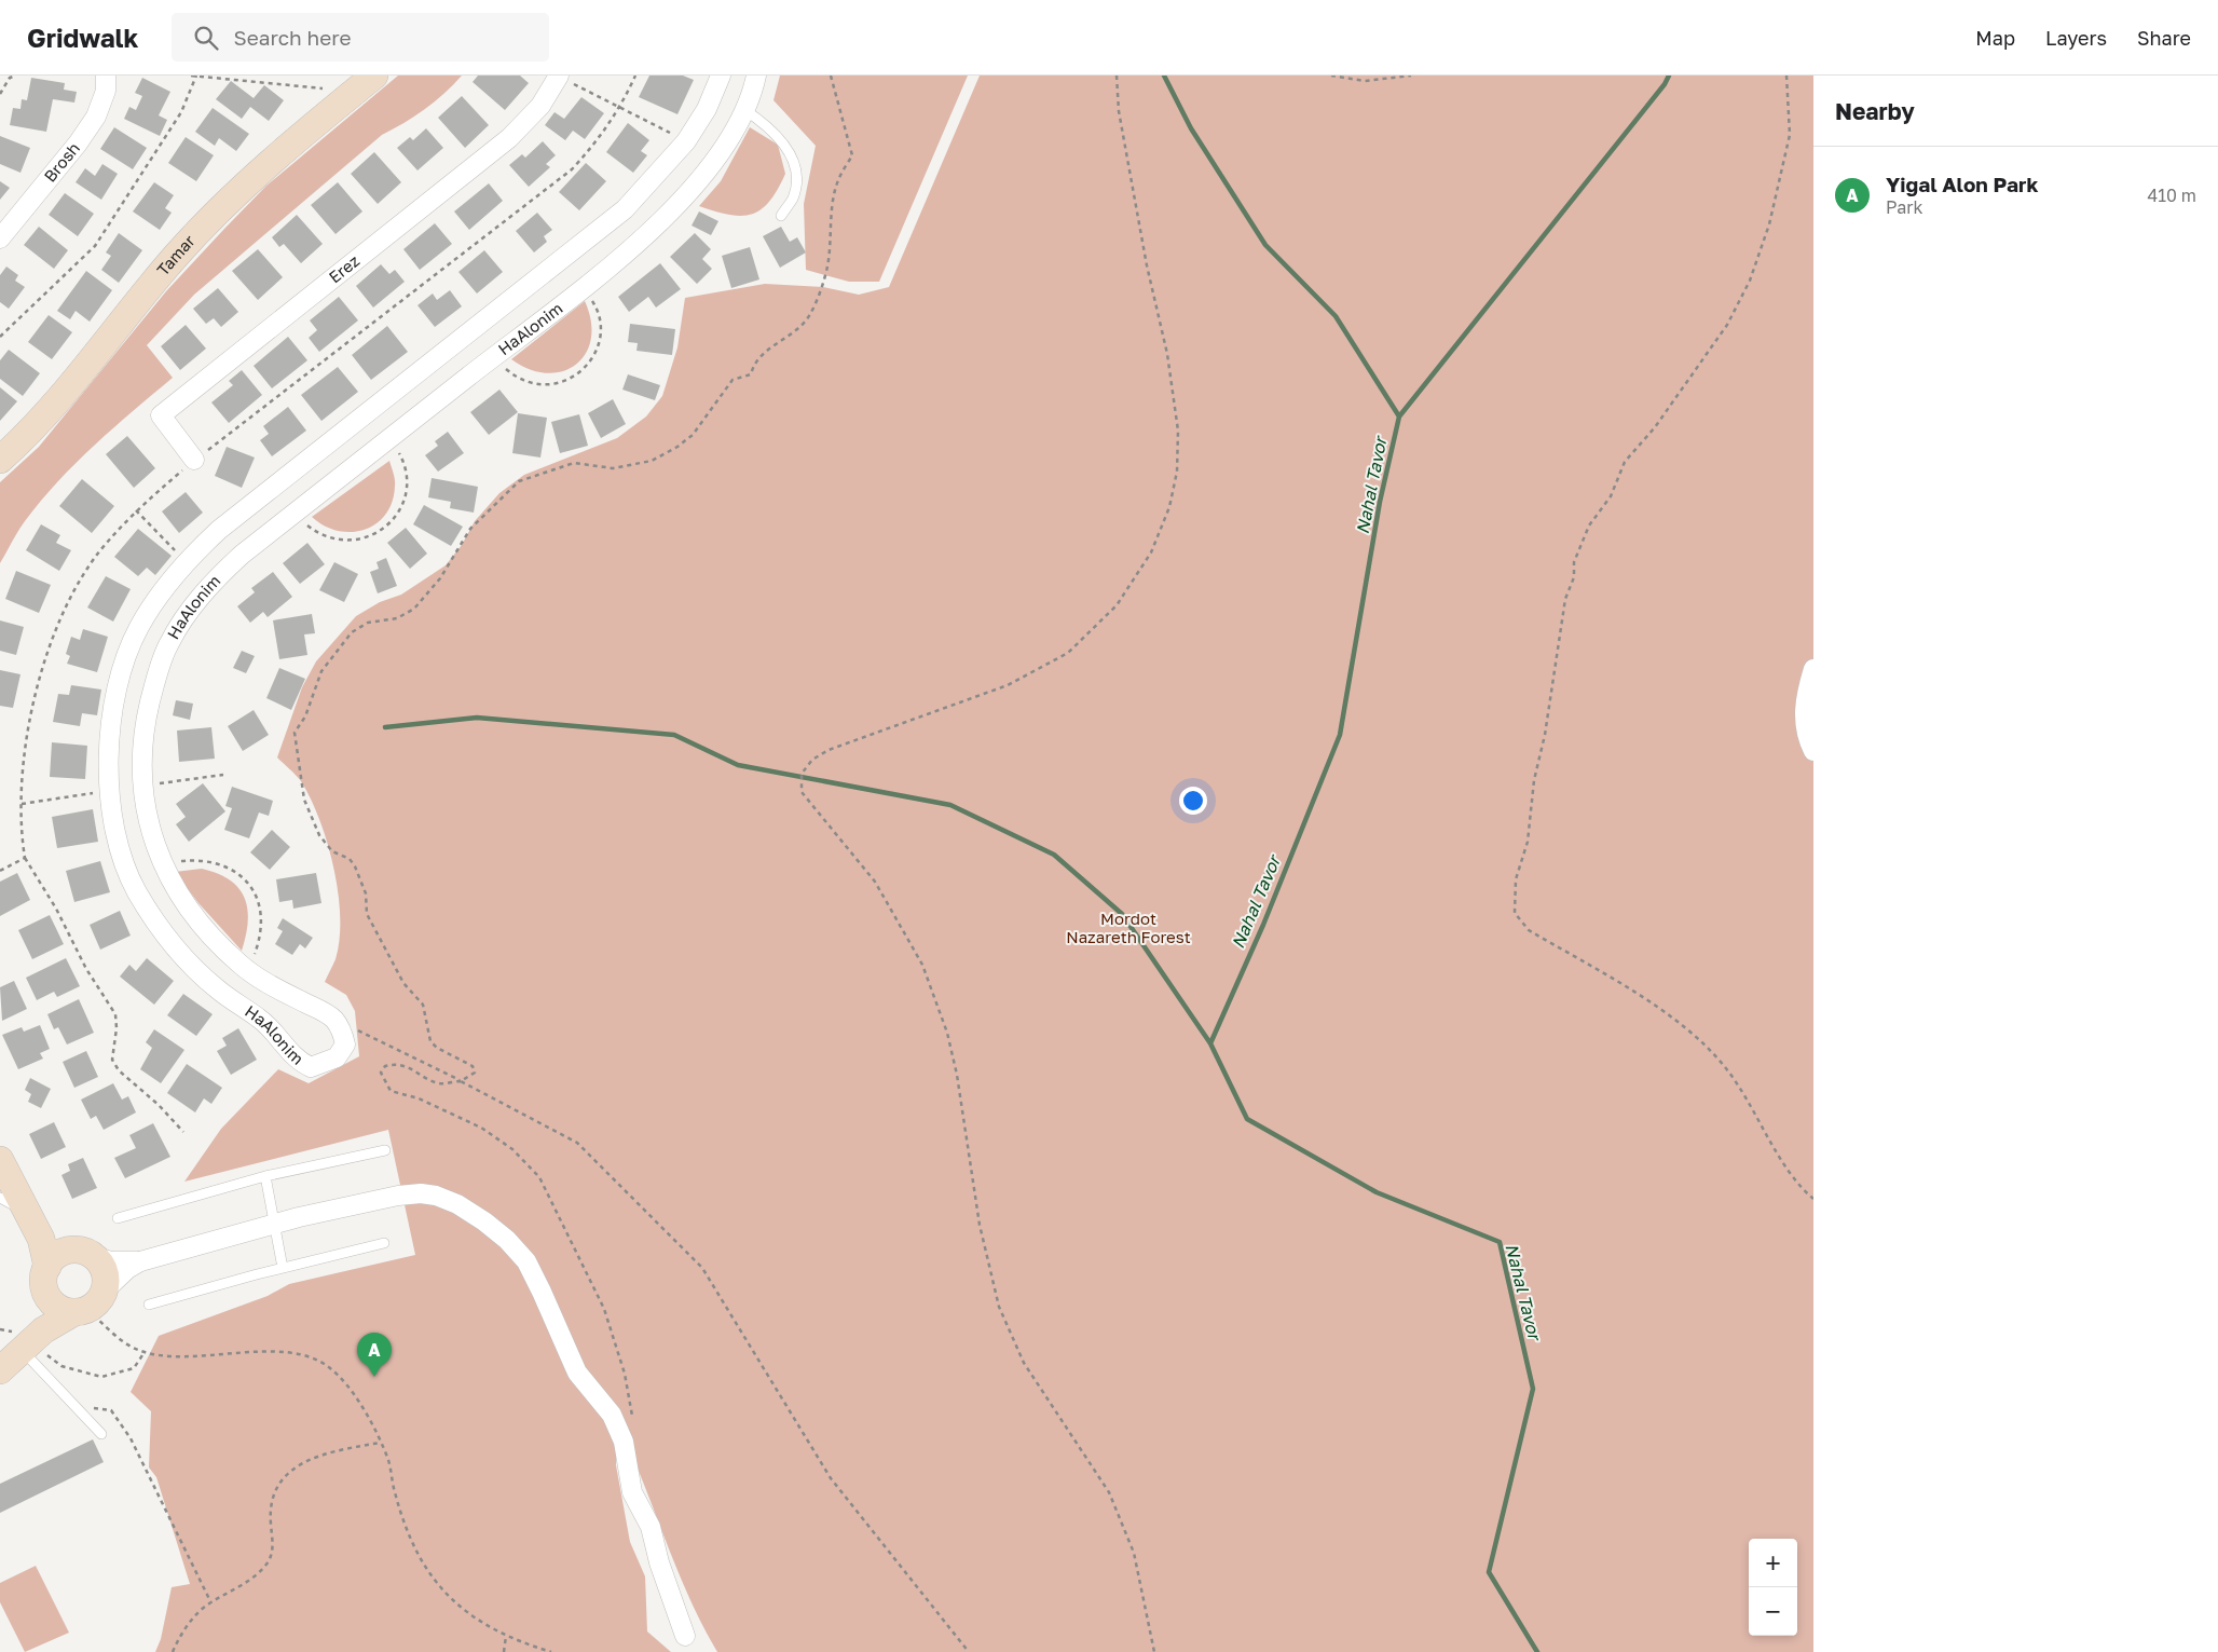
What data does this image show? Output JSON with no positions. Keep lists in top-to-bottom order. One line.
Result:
{"streets":{"street":["Brosh","Tamar","Erez","HaAlonim"]},"water":["Nahal Tavor"],"parks":["Mordot Nazareth Forest"],"page":{"header":"Gridwalk","search":"Search here","nav":["Map","Layers","Share"],"heading":"Nearby","list":[{"mark":"A","name":"Yigal Alon Park","note":"Park","value":"410 m"}],"pins":"A","map_buttons":["+","−"]}}
